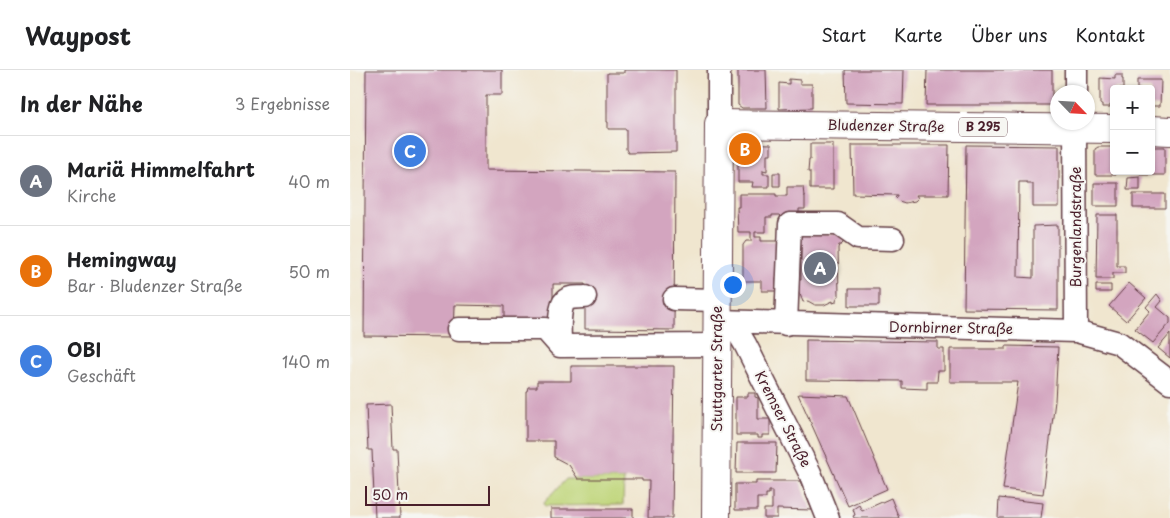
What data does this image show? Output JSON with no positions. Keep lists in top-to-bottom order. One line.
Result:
{"streets":{"main road":["Bludenzer Straße","B 295","Stuttgarter Straße"],"street":["Burgenlandstraße","Dornbirner Straße","Kremser Straße"]},"crossings":[["Bludenzer Straße","Stuttgarter Straße"],["Burgenlandstraße","Dornbirner Straße"],["Dornbirner Straße","Stuttgarter Straße"],["Dornbirner Straße","Kremser Straße"],["Stuttgarter Straße","Kremser Straße"]],"scale_bar":"50 m","north":"bottom right","page":{"header":"Waypost","nav":["Start","Karte","Über uns","Kontakt"],"heading":["In der Nähe","3 Ergebnisse"],"map_buttons":["+","−"],"pins":["B","C","A"],"list":[{"mark":"A","name":"Mariä Himmelfahrt","note":"Kirche","value":"40 m"},{"mark":"B","name":"Hemingway","note":"Bar · Bludenzer Straße","value":"50 m"},{"mark":"C","name":"OBI","note":"Geschäft","value":"140 m"}],"scale":"50 m"}}
